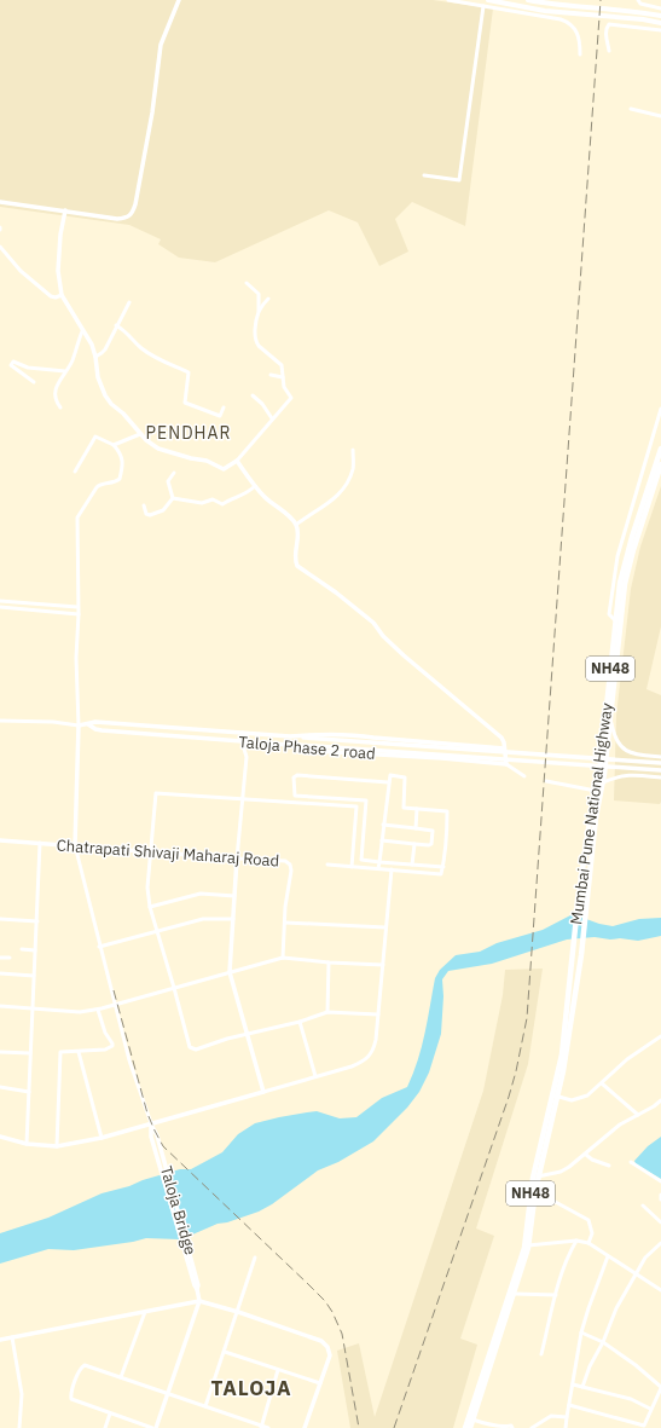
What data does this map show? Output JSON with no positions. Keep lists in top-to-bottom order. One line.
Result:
{"streets":{"highway":["NH48","Mumbai Pune National Highway"],"street":["Taloja Phase 2 road","Chatrapati Shivaji Maharaj Road","Taloja Bridge"]},"crossings":[["NH48","Mumbai Pune National Highway"]],"districts":["PENDHAR","TALOJA"]}
